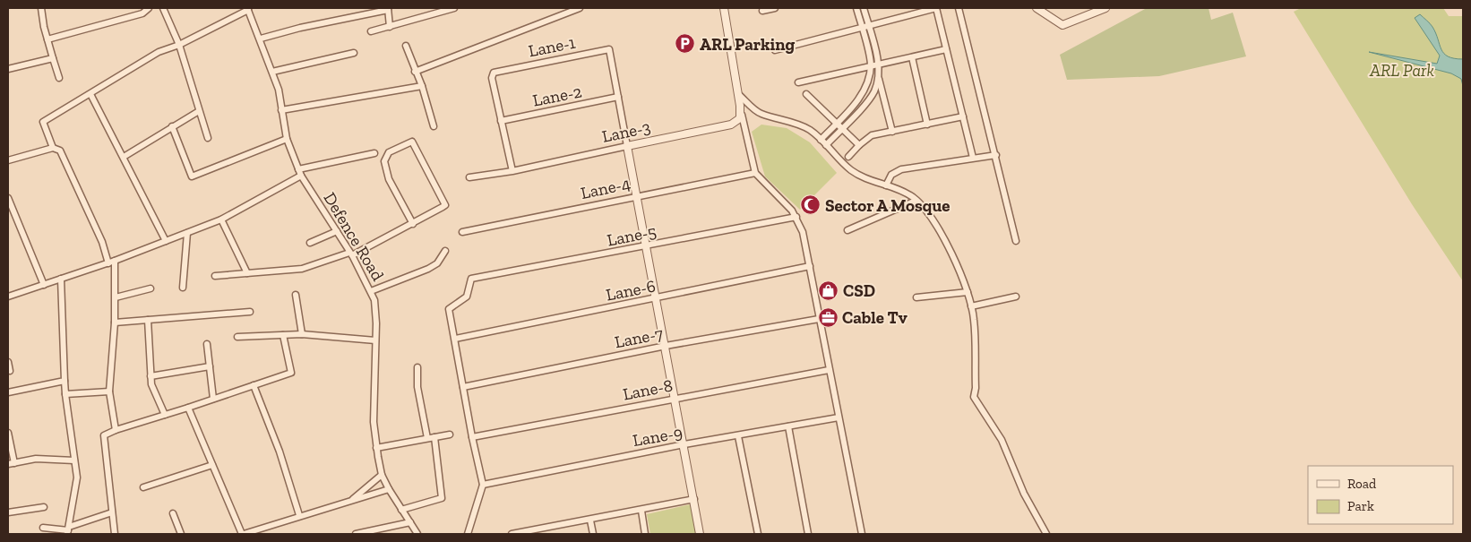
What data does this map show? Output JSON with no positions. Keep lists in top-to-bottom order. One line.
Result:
{"streets":{"street":["Lane-1","Lane-2","Lane-3","Lane-4","Lane-5","Defence Road","Lane-6","Lane-7","Lane-8","Lane-9"]},"crossings":[["Lane-1","Lane-2"],["Lane-5","Lane-6"]],"parks":["ARL Park"],"places":{"parking":["ARL Parking"],"mosque":["Sector A Mosque"],"shop":["CSD"],"office":["Cable Tv"]},"legend":["Road","Park"]}
